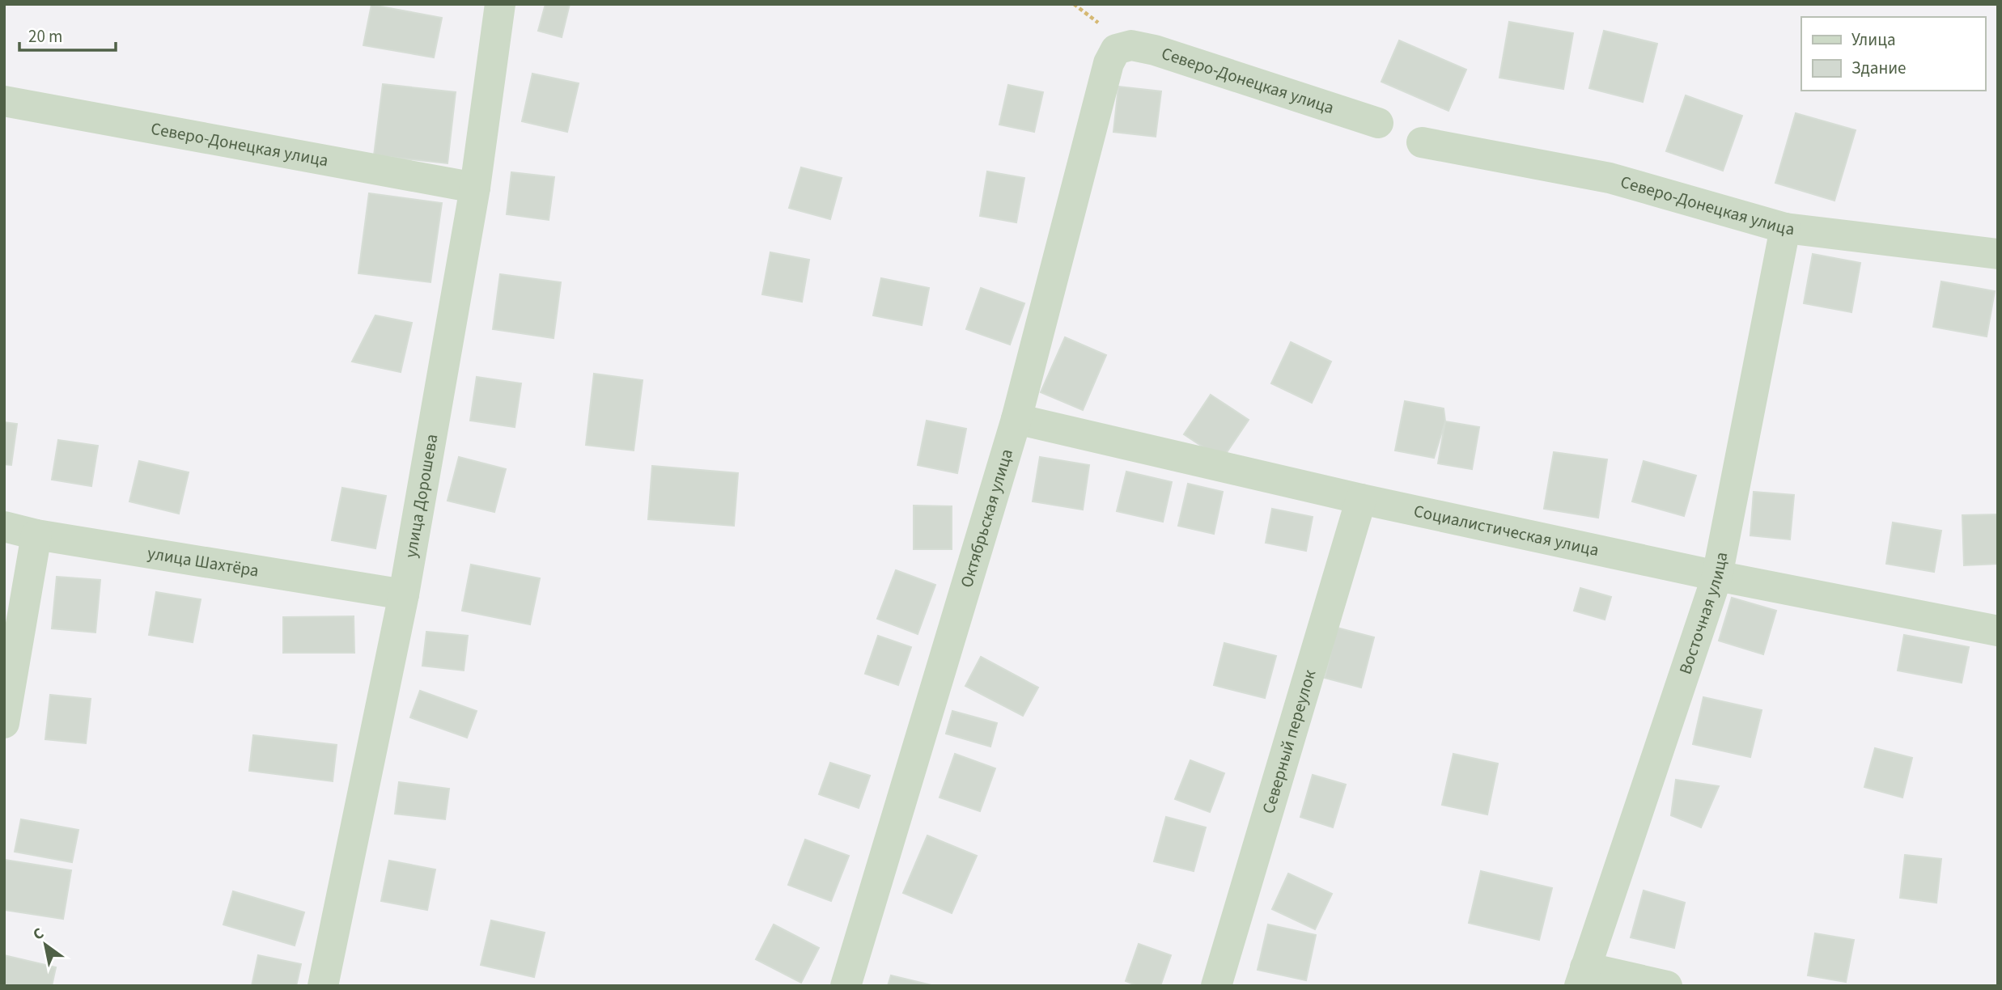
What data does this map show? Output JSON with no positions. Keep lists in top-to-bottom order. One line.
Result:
{"streets":{"street":["Северо-Донецкая улица","улица Дорошева","Октябрьская улица","Социалистическая улица","улица Шахтёра","Восточная улица","Северный переулок"]},"crossings":[["Северо-Донецкая улица","улица Дорошева"],["Северо-Донецкая улица","Октябрьская улица"],["Северо-Донецкая улица","Восточная улица"],["улица Дорошева","улица Шахтёра"],["Октябрьская улица","Социалистическая улица"],["Социалистическая улица","Восточная улица"],["Социалистическая улица","Северный переулок"]],"legend":["Улица","Здание"],"scale_bar":"20 m","north":"top left"}
